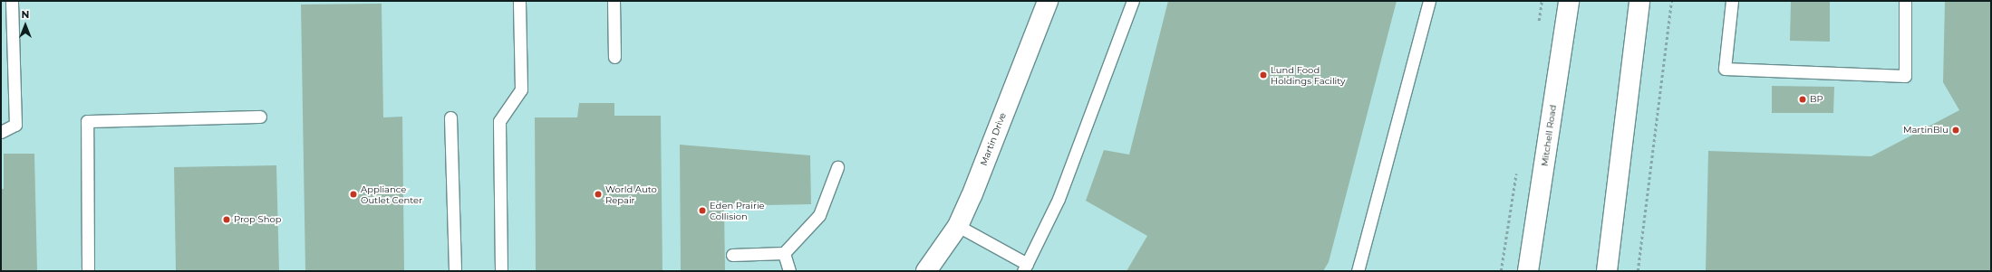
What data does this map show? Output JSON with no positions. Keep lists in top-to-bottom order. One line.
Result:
{"streets":{"main road":["Mitchell Road","Martin Drive"]},"places":["Lund Food Holdings Facility","BP","MartinBlu","Appliance Outlet Center","World Auto Repair","Eden Prairie Collision","Prop Shop"],"north":"top"}
